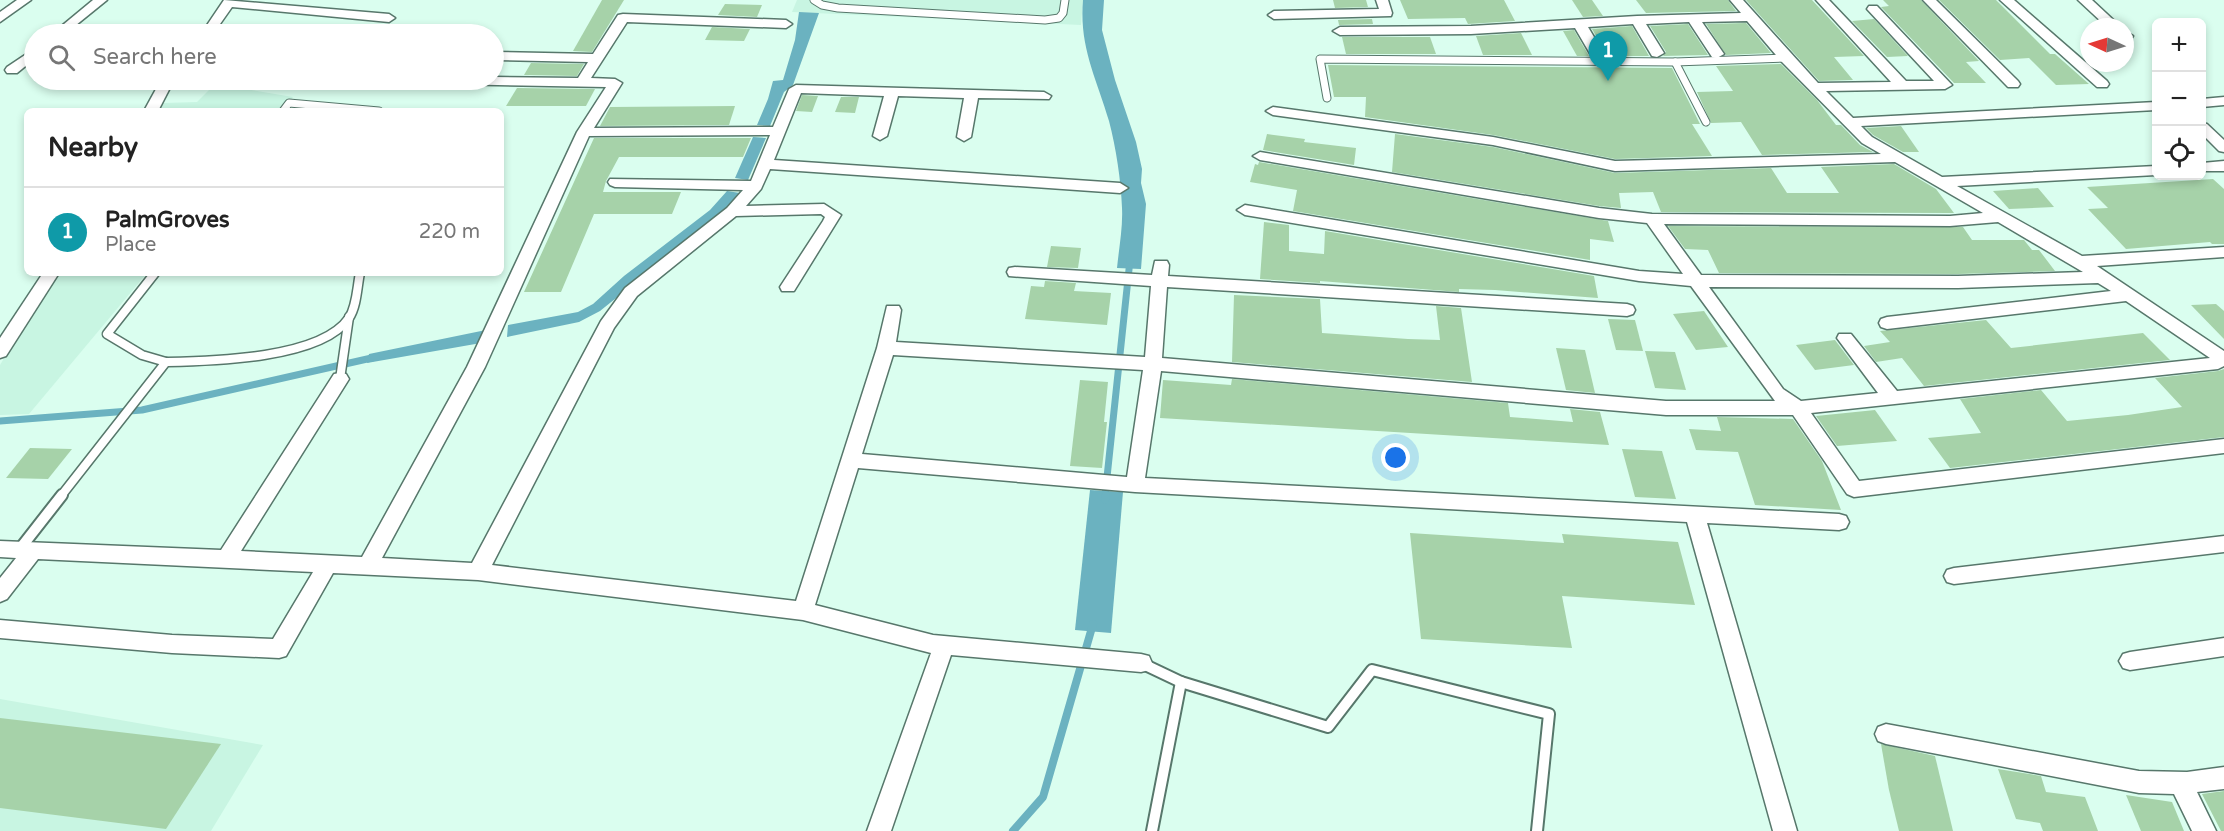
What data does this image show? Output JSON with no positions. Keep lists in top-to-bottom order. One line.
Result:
{"north":"left","page":{"map_buttons":["+","−"],"search":"Search here","pins":"1","heading":"Nearby","list":[{"mark":"1","name":"PalmGroves","note":"Place","value":"220 m"}]}}
